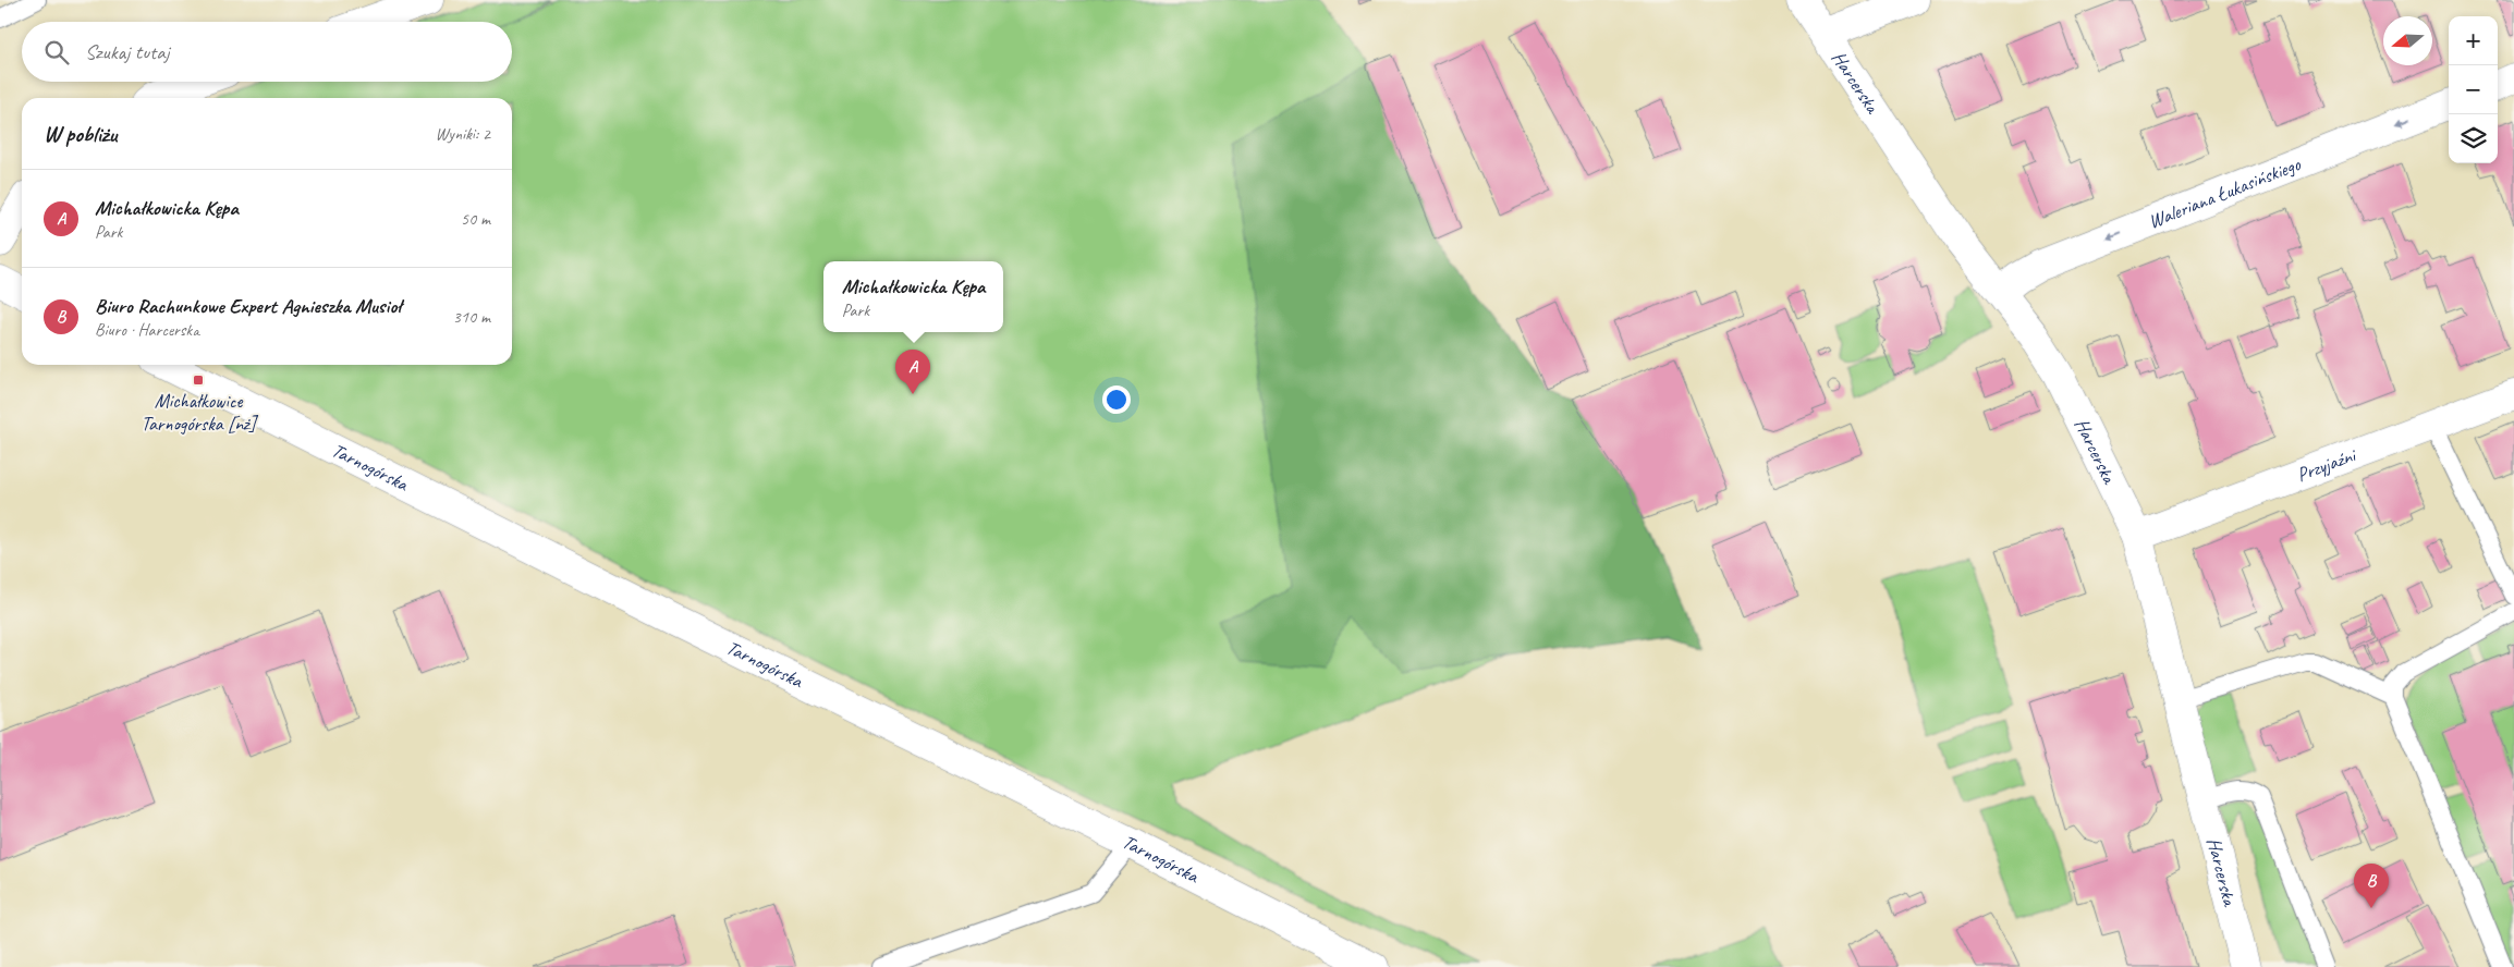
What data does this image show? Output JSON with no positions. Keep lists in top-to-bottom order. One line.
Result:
{"streets":{"street":["Harcerska","Waleriana Łukasińskiego","Tarnogórska","Przyjaźni"]},"crossings":[["Harcerska","Waleriana Łukasińskiego"],["Harcerska","Przyjaźni"]],"one_way":["Waleriana Łukasińskiego"],"places":{"transit":["Michałkowice Tarnogórska [nż]"]},"north":"left","page":{"map_buttons":["+","−"],"search":"Szukaj tutaj","heading":["W pobliżu","Wyniki: 2"],"list":[{"mark":"A","name":"Michałkowicka Kępa","note":"Park","value":"50 m"},{"mark":"B","name":"Biuro Rachunkowe Expert Agnieszka Musioł","note":"Biuro · Harcerska","value":"310 m"}],"popup":["Michałkowicka Kępa","Park"],"pins":["A","B"]}}
